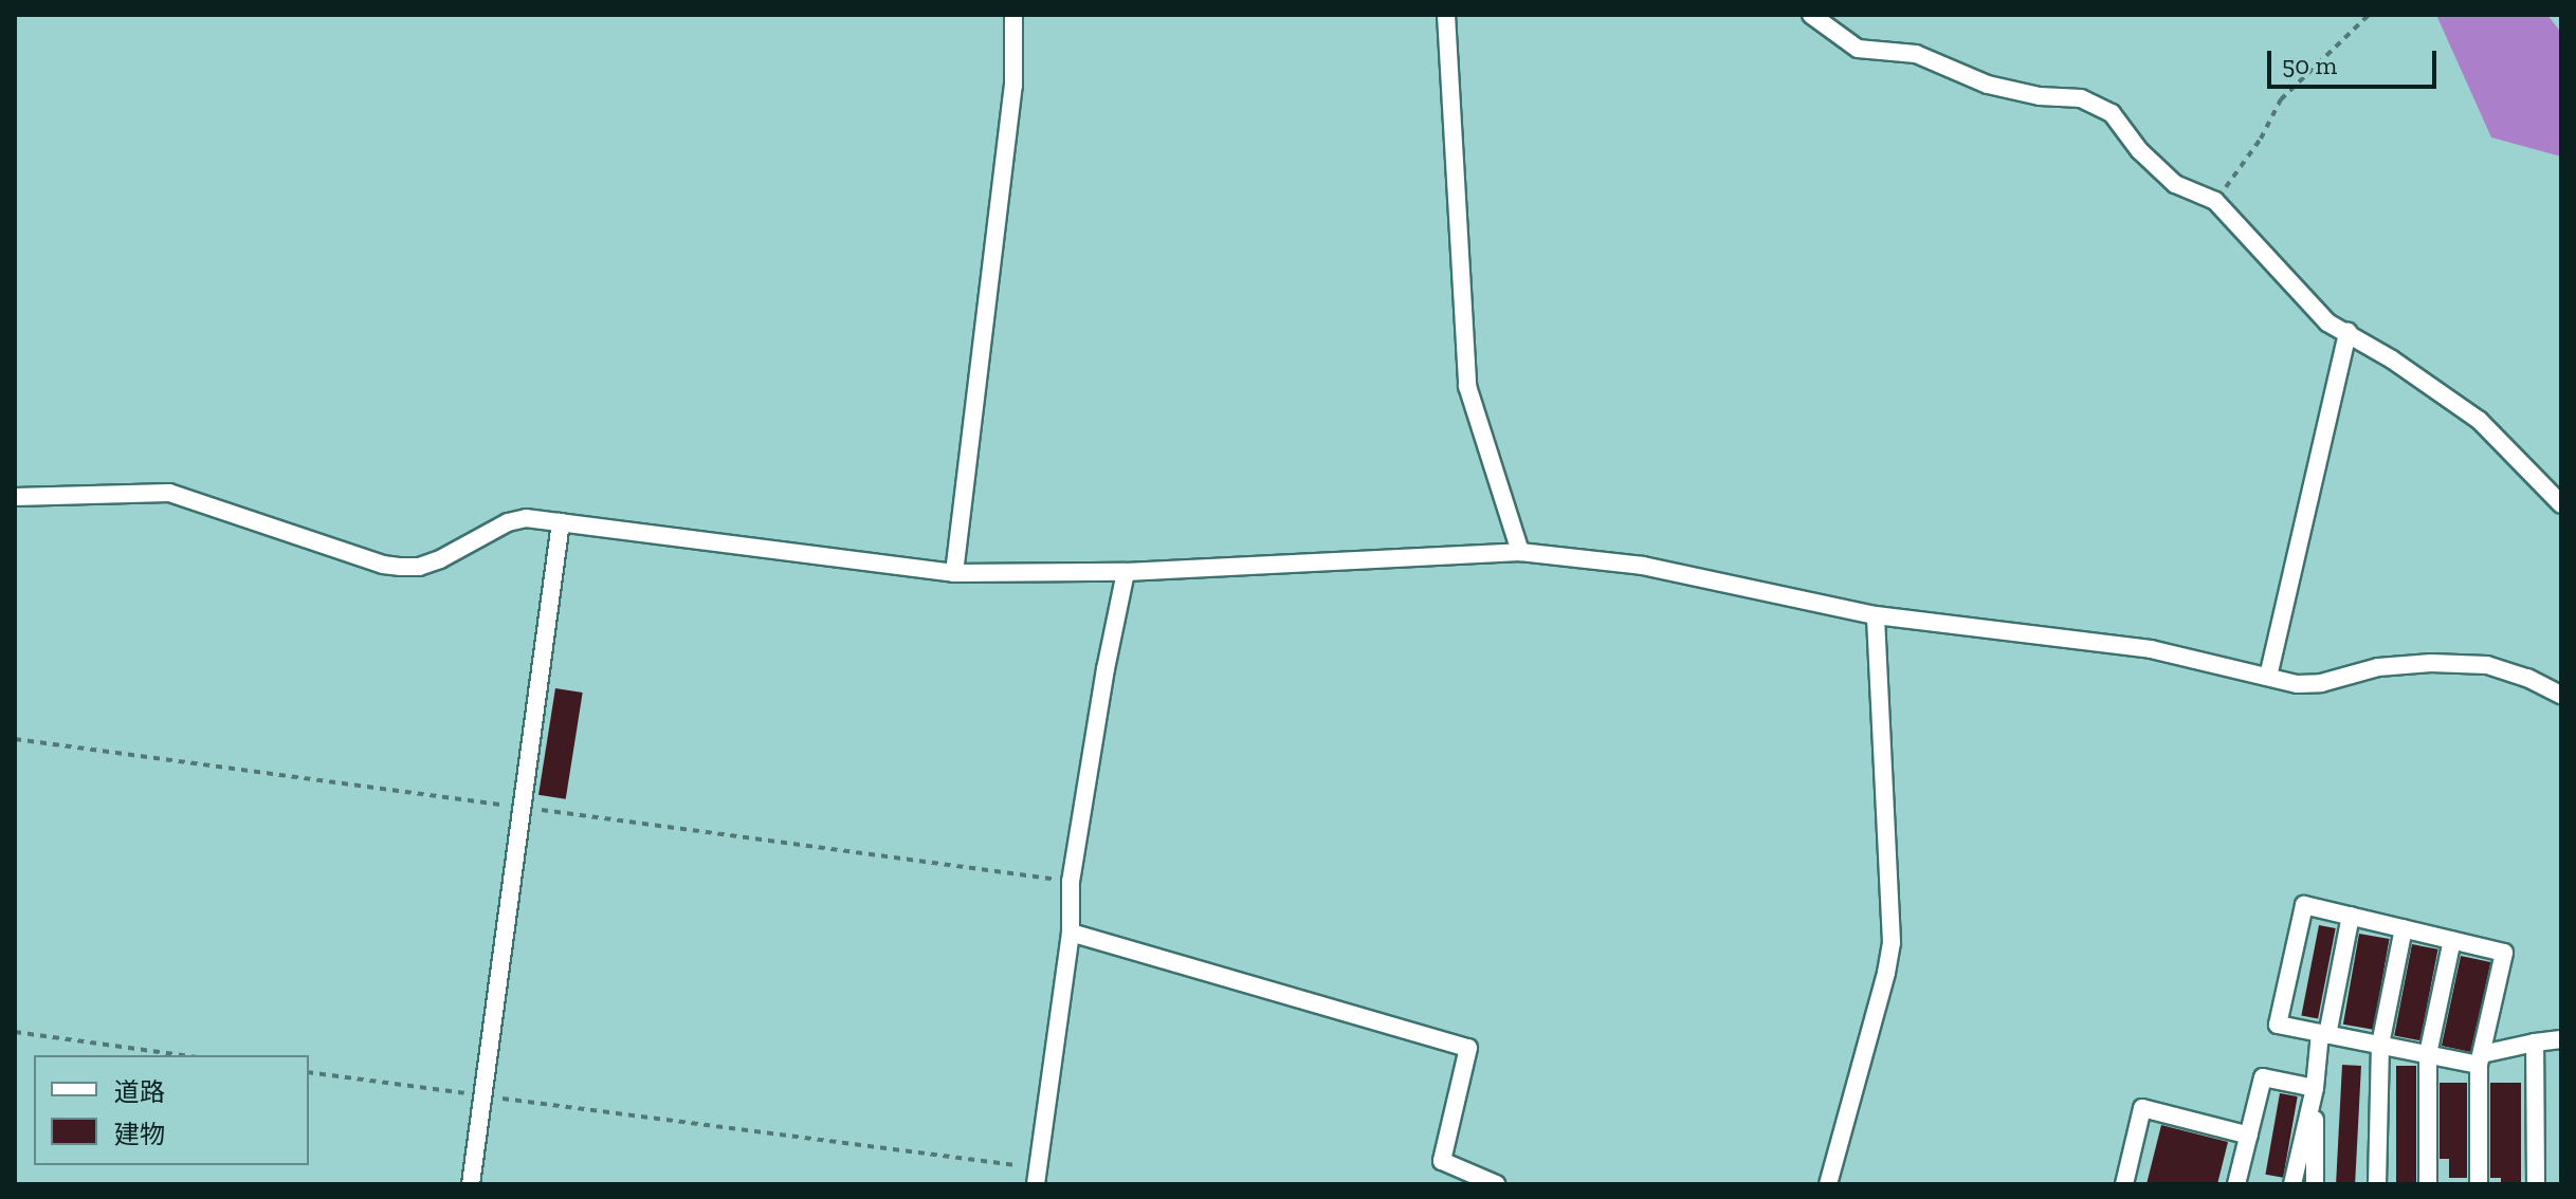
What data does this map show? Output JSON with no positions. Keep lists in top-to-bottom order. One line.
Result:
{"legend":["道路","建物"],"scale_bar":"50 m"}
